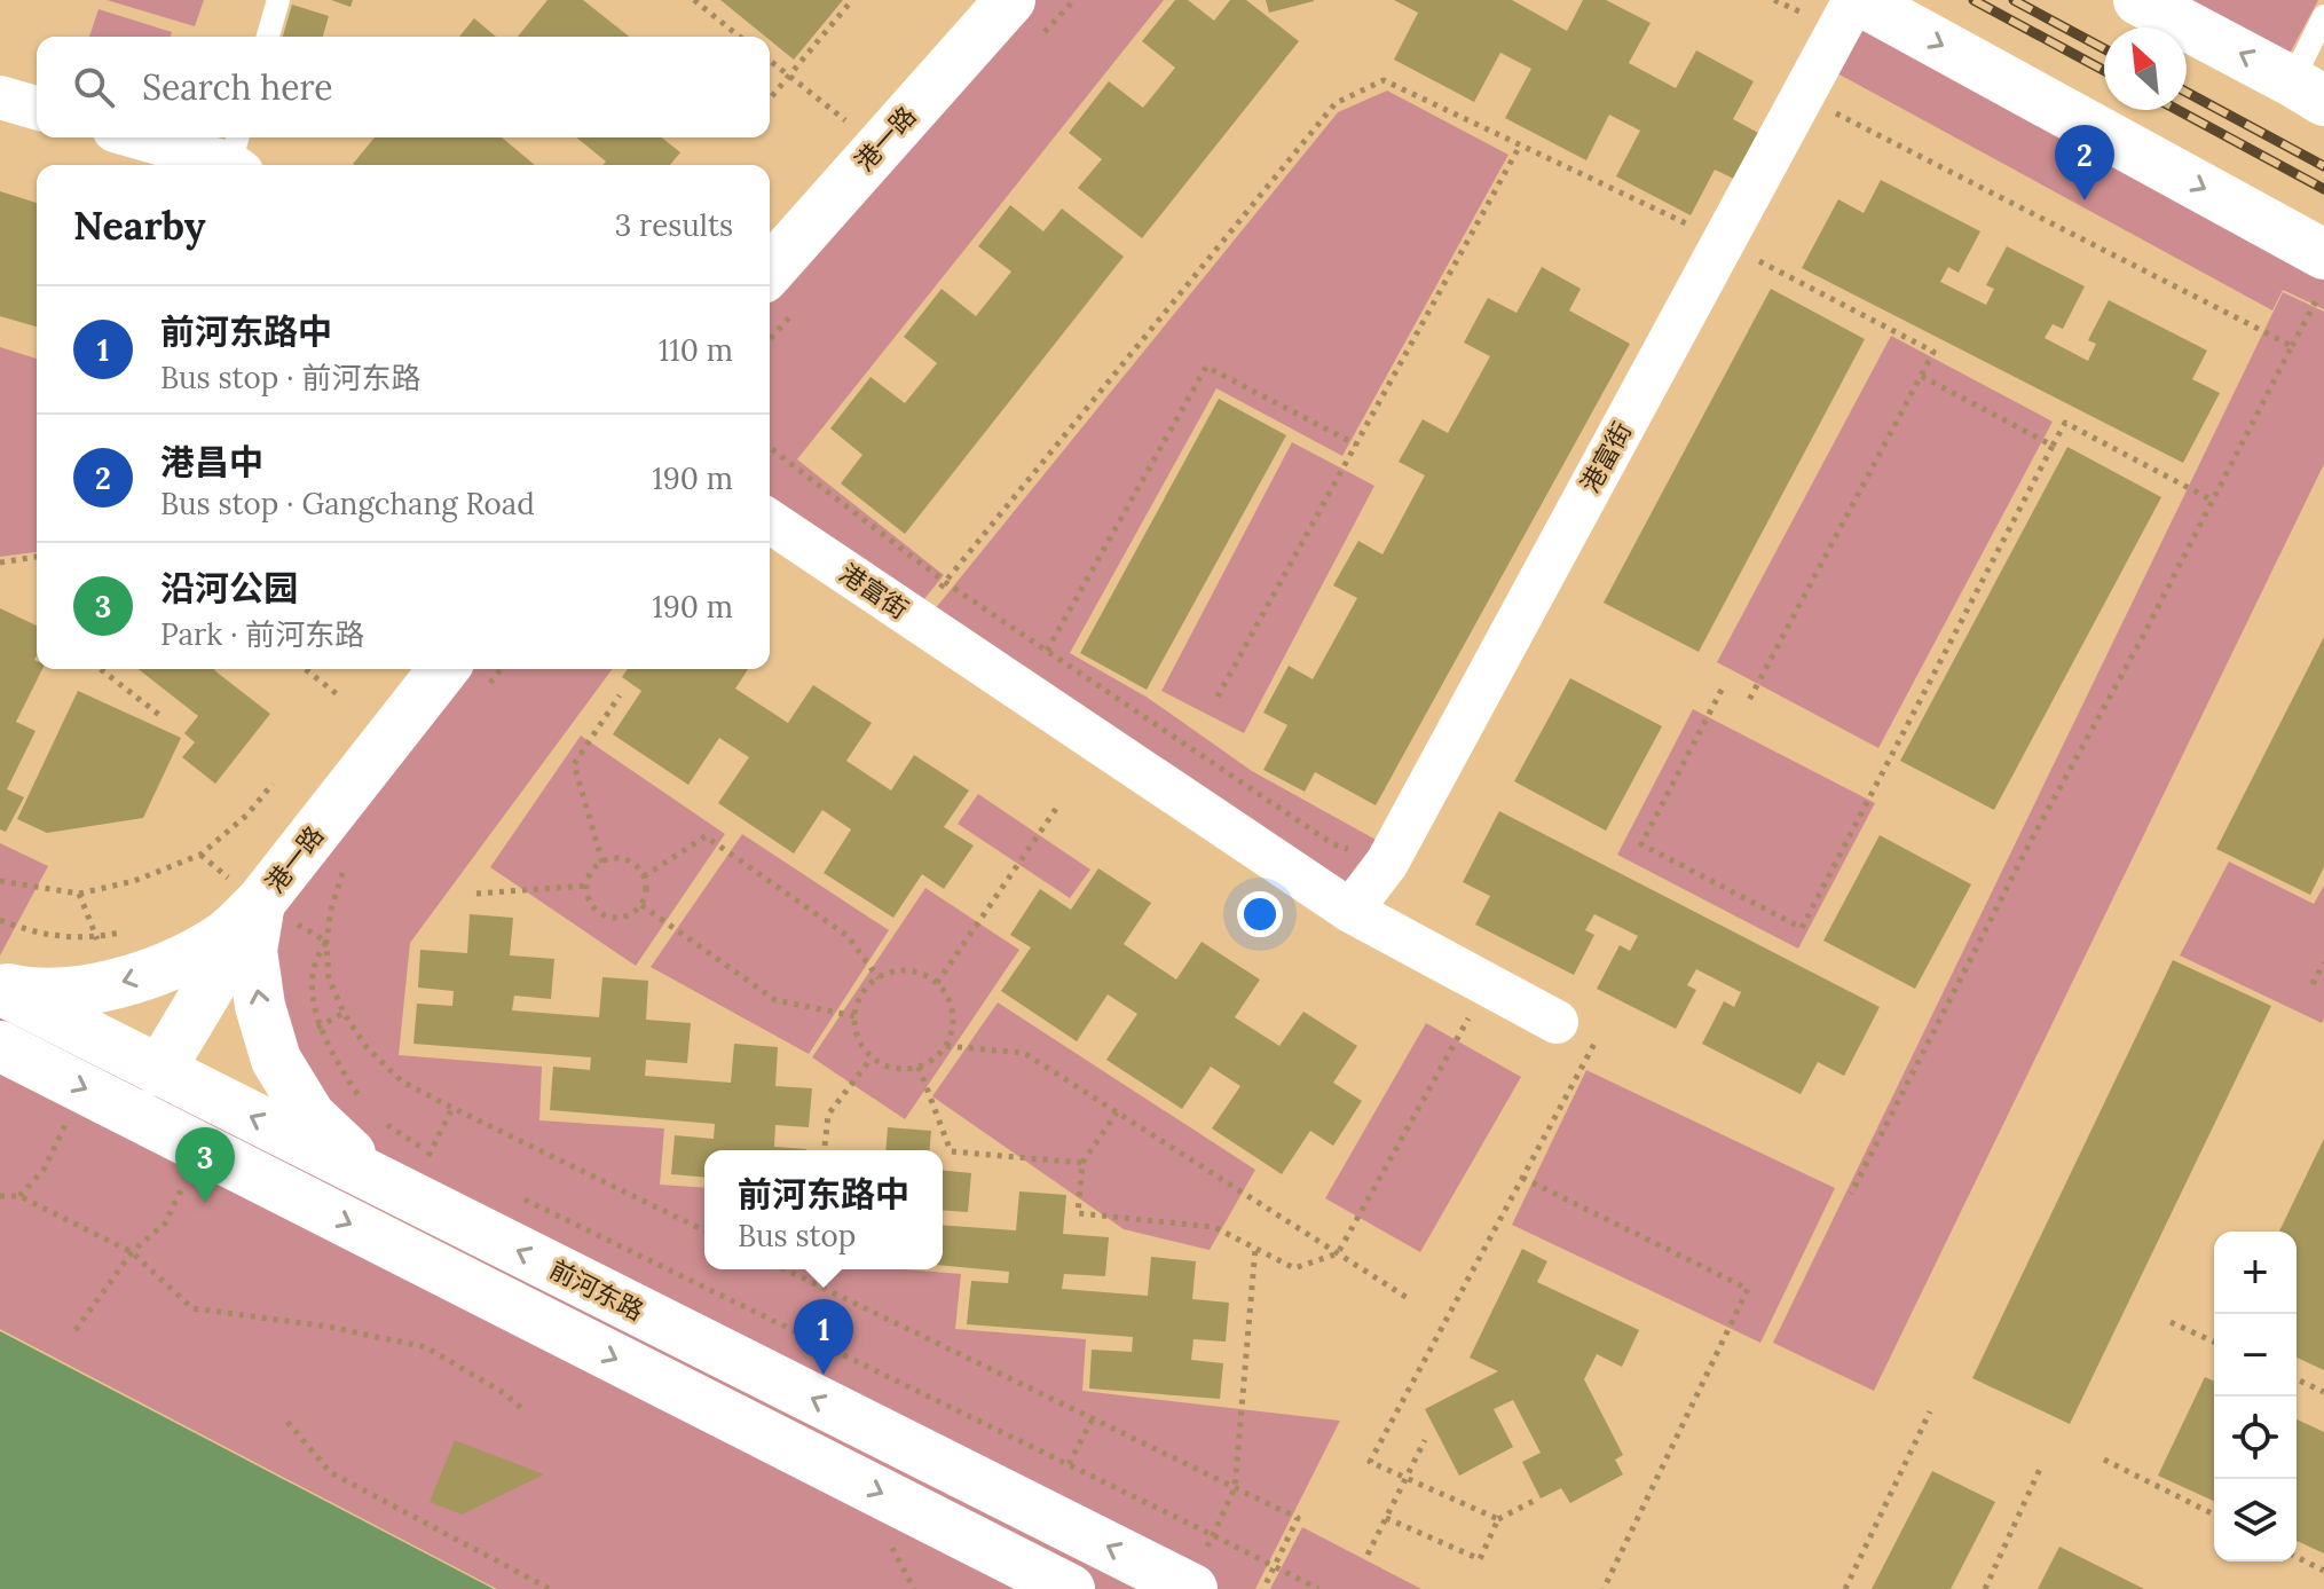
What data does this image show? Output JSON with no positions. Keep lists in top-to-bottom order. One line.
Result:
{"streets":{"main road":["港一路","前河东路"],"street":["港富街"]},"crossings":[["港一路","前河东路"]],"north":"top left","page":{"search":"Search here","pins":["2","3","1"],"heading":["Nearby","3 results"],"list":[{"mark":"1","name":"前河东路中","note":"Bus stop · 前河东路","value":"110 m"},{"mark":"2","name":"港昌中","note":"Bus stop · Gangchang Road","value":"190 m"},{"mark":"3","name":"沿河公园","note":"Park · 前河东路","value":"190 m"}],"popup":["前河东路中","Bus stop"],"map_buttons":["+","−"]}}
